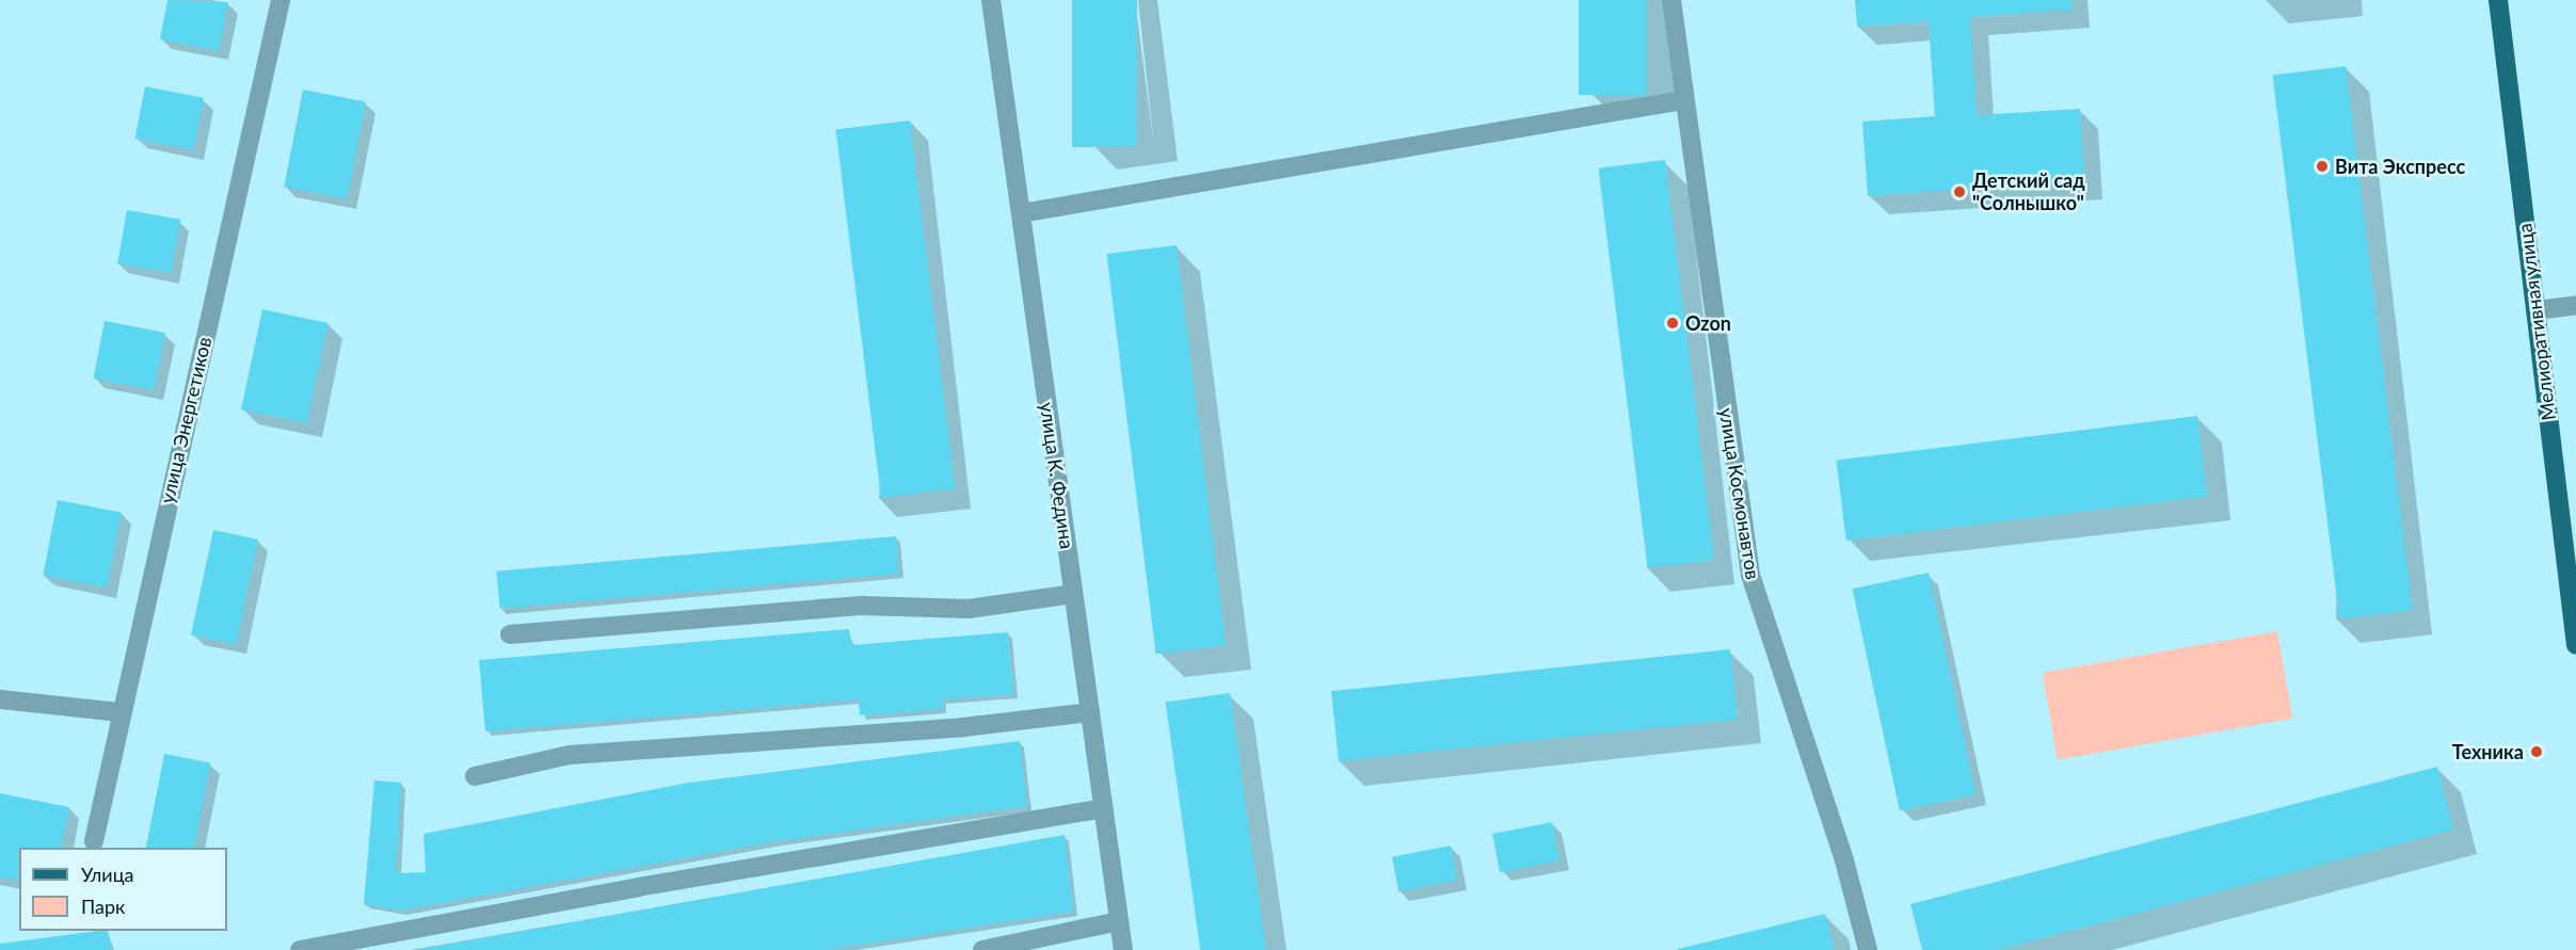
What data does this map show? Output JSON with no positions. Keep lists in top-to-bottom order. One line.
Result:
{"streets":{"main road":["Мелиоративная улица"],"street":["улица Энергетиков","улица К. Федина","улица Космонавтов"]},"places":["Вита Экспресс","Детский сад \"Солнышко\"","Ozon","Техника"],"legend":["Улица","Парк"]}
